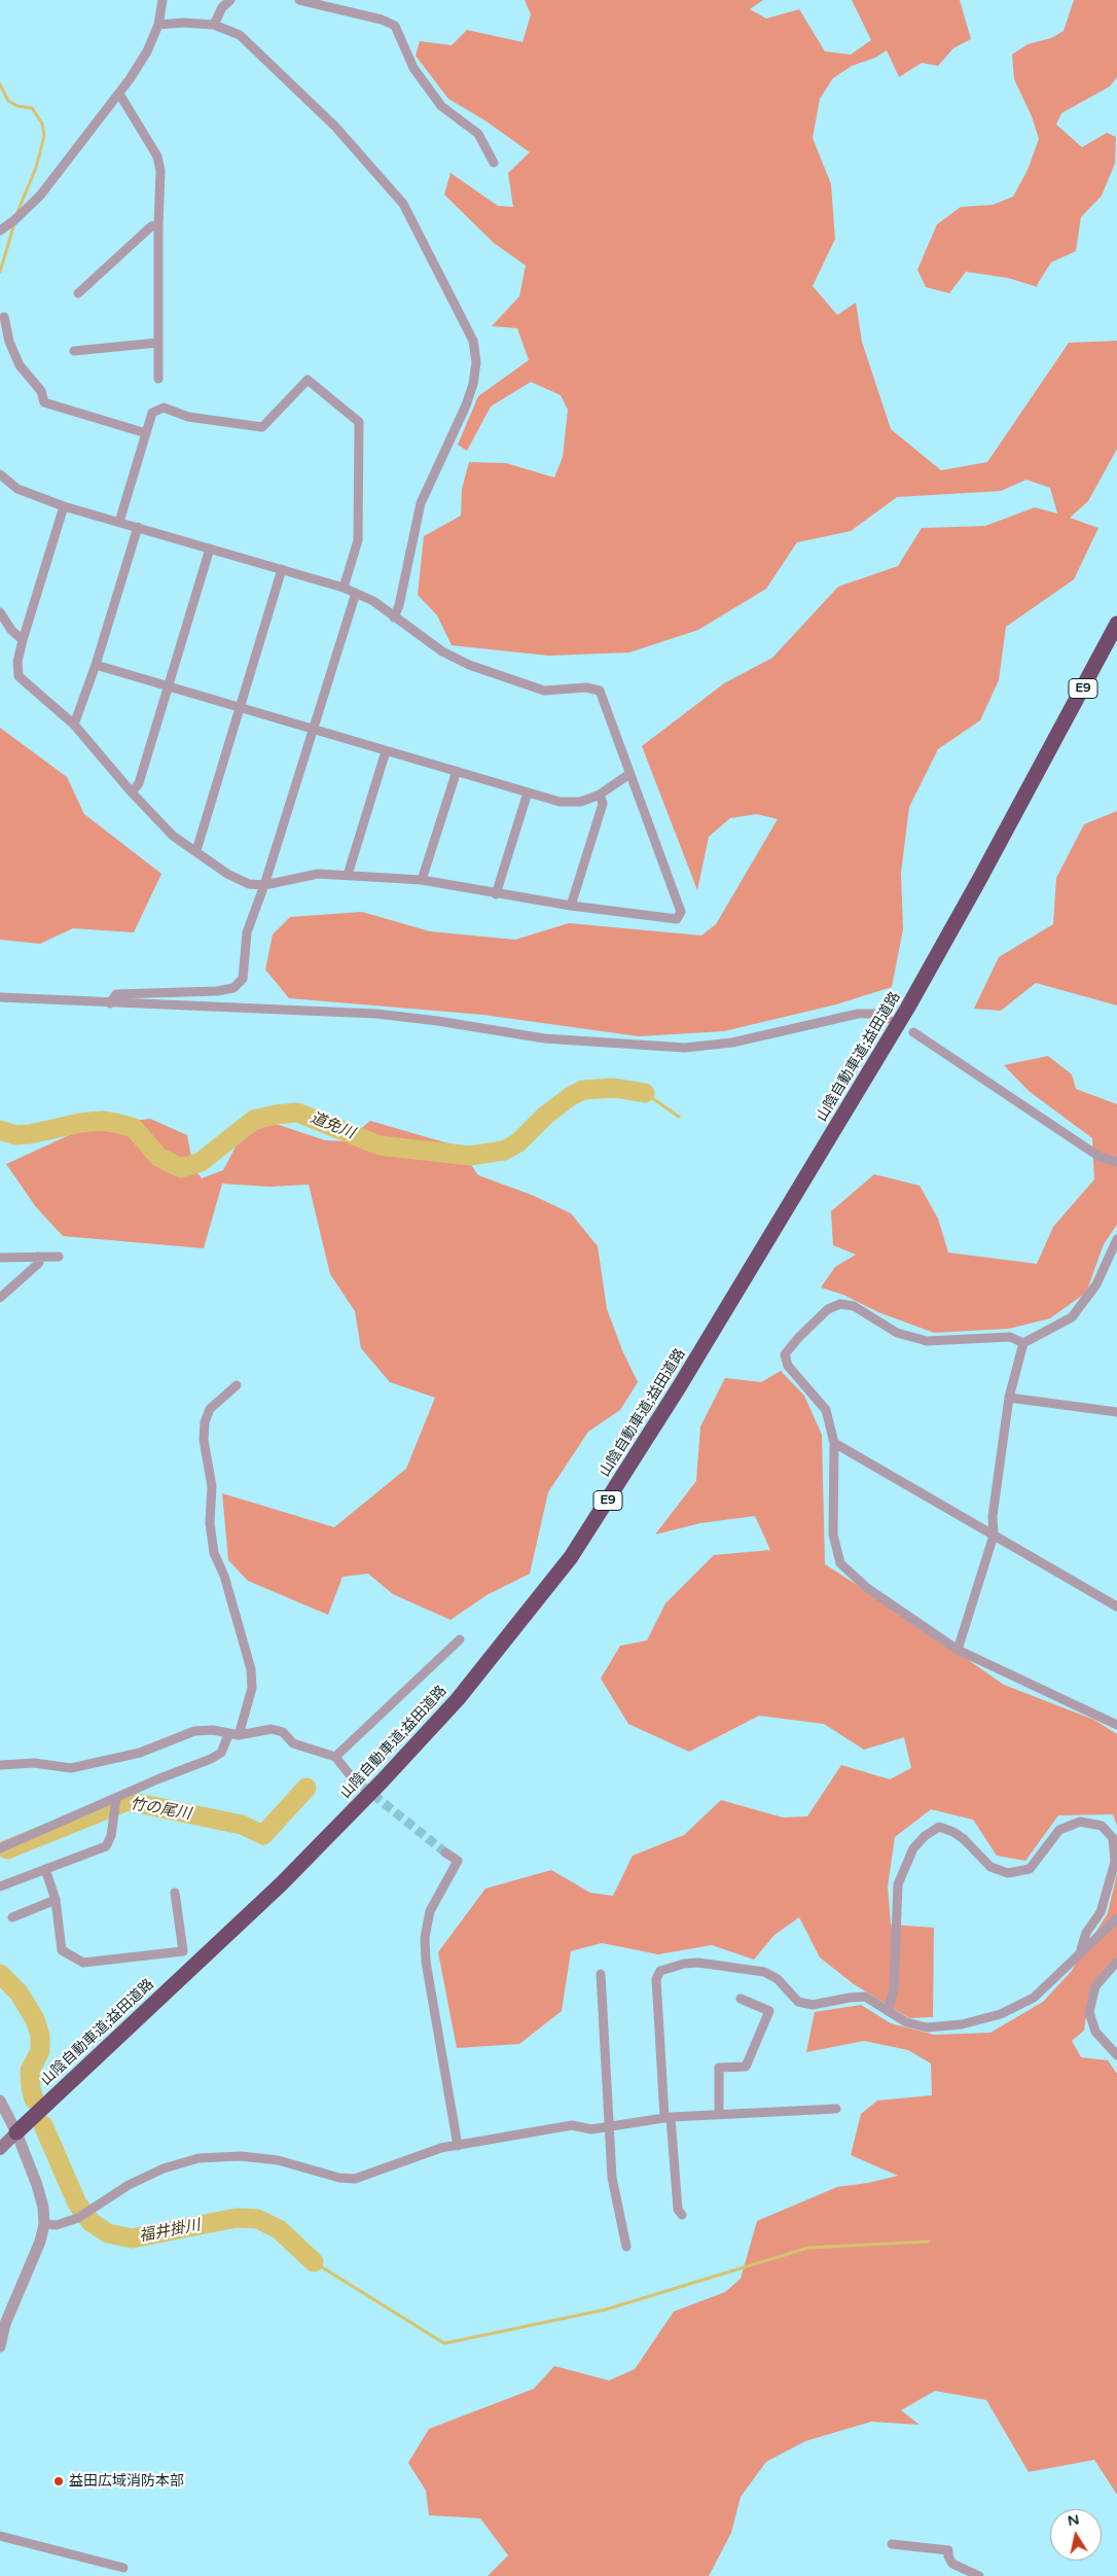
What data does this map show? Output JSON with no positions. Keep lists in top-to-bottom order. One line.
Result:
{"streets":{"highway":["E9","山陰自動車道;益田道路"]},"water":["道免川","竹の尾川","福井掛川"],"places":["益田広域消防本部"],"north":"top"}
